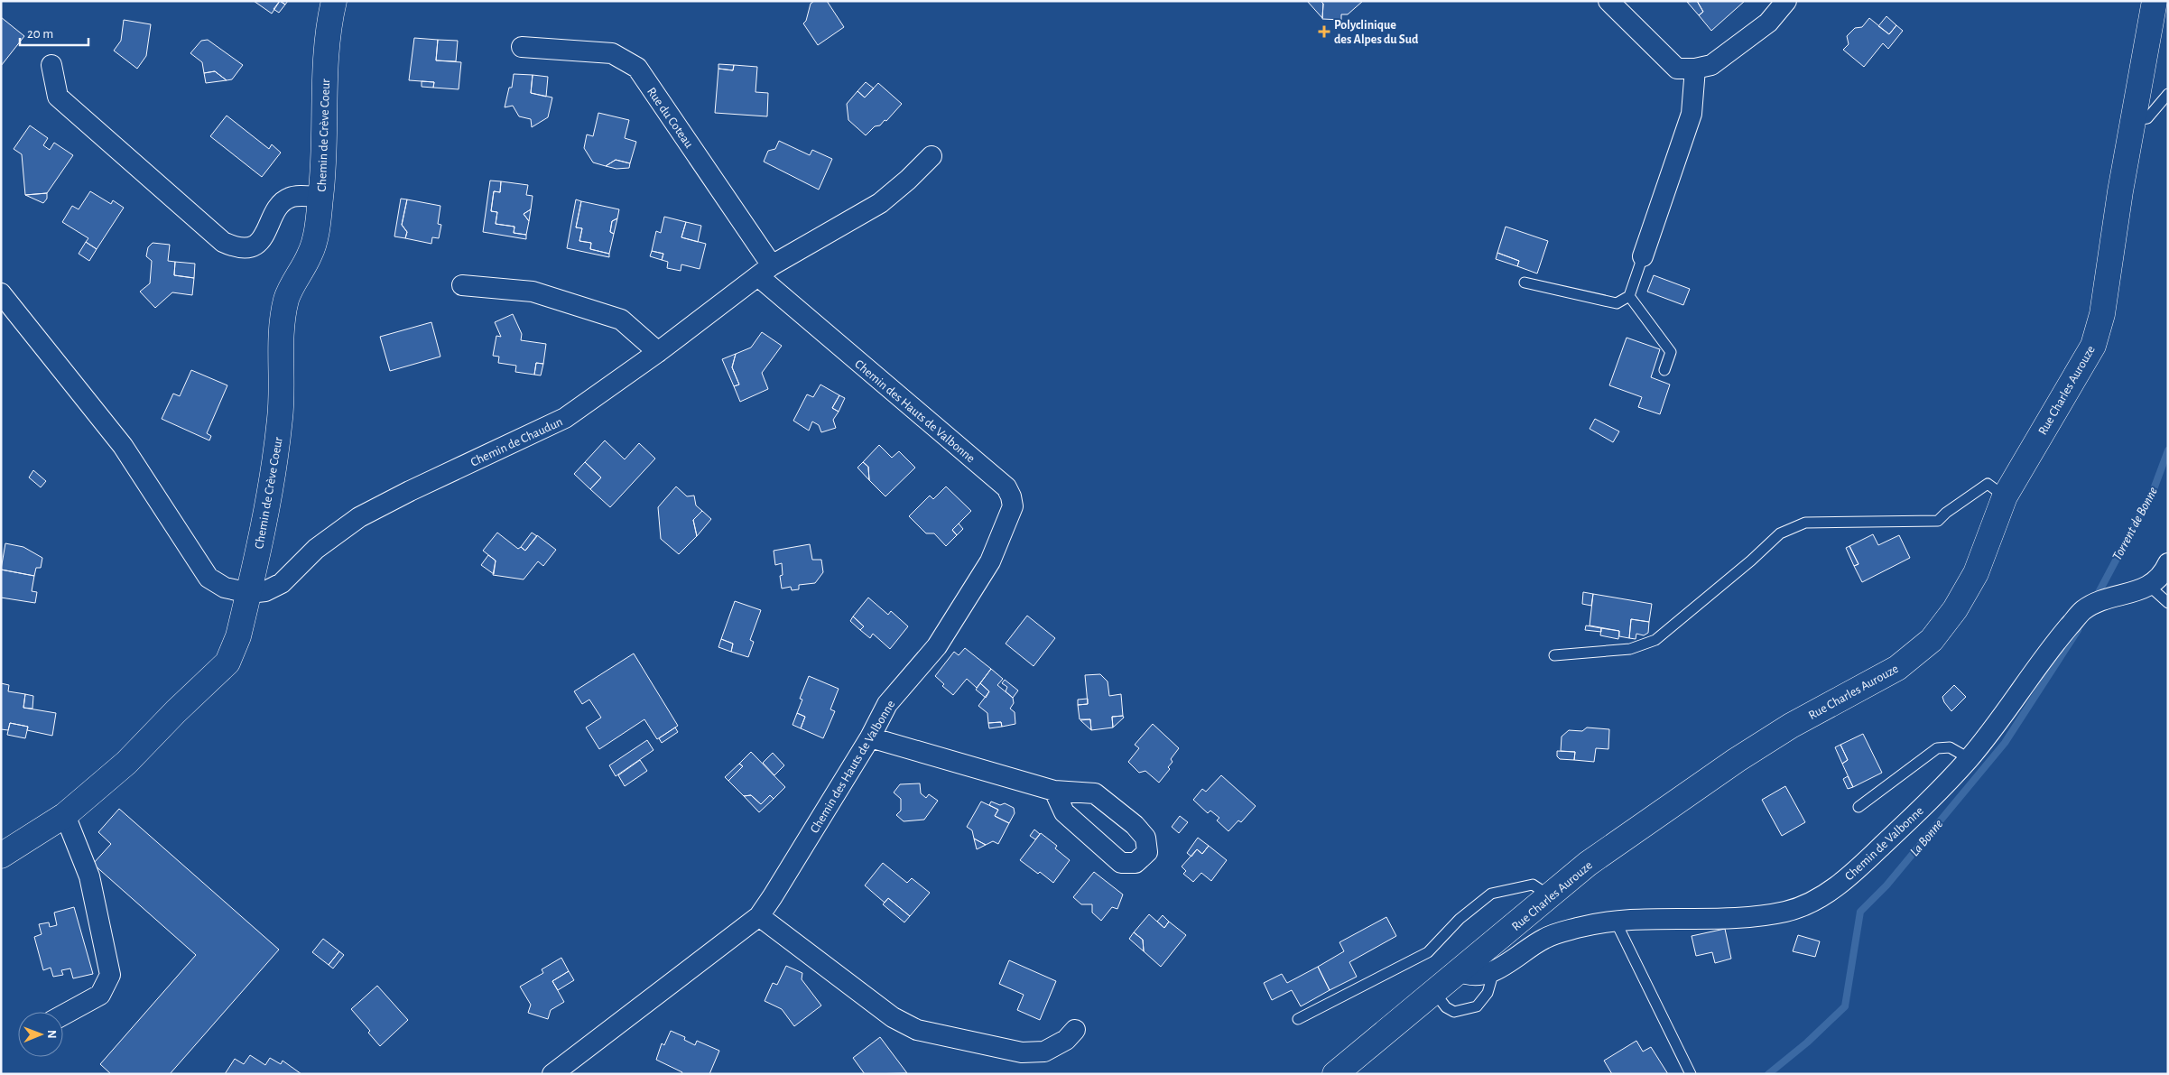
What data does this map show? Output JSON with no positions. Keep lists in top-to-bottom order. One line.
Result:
{"streets":{"street":["Rue du Coteau","Chemin de Crève Coeur","Rue Charles Aurouze","Chemin des Hauts de Valbonne","Chemin de Chaudun","Chemin de Valbonne"]},"crossings":[["Rue du Coteau","Chemin des Hauts de Valbonne"],["Rue du Coteau","Chemin de Chaudun"],["Chemin de Crève Coeur","Chemin de Chaudun"],["Rue Charles Aurouze","Chemin de Valbonne"],["Chemin des Hauts de Valbonne","Chemin de Chaudun"]],"water":["Torrent de Bonne","La Bonne"],"places":{"health":["Polyclinique des Alpes du Sud"]},"scale_bar":"20 m","north":"right"}
